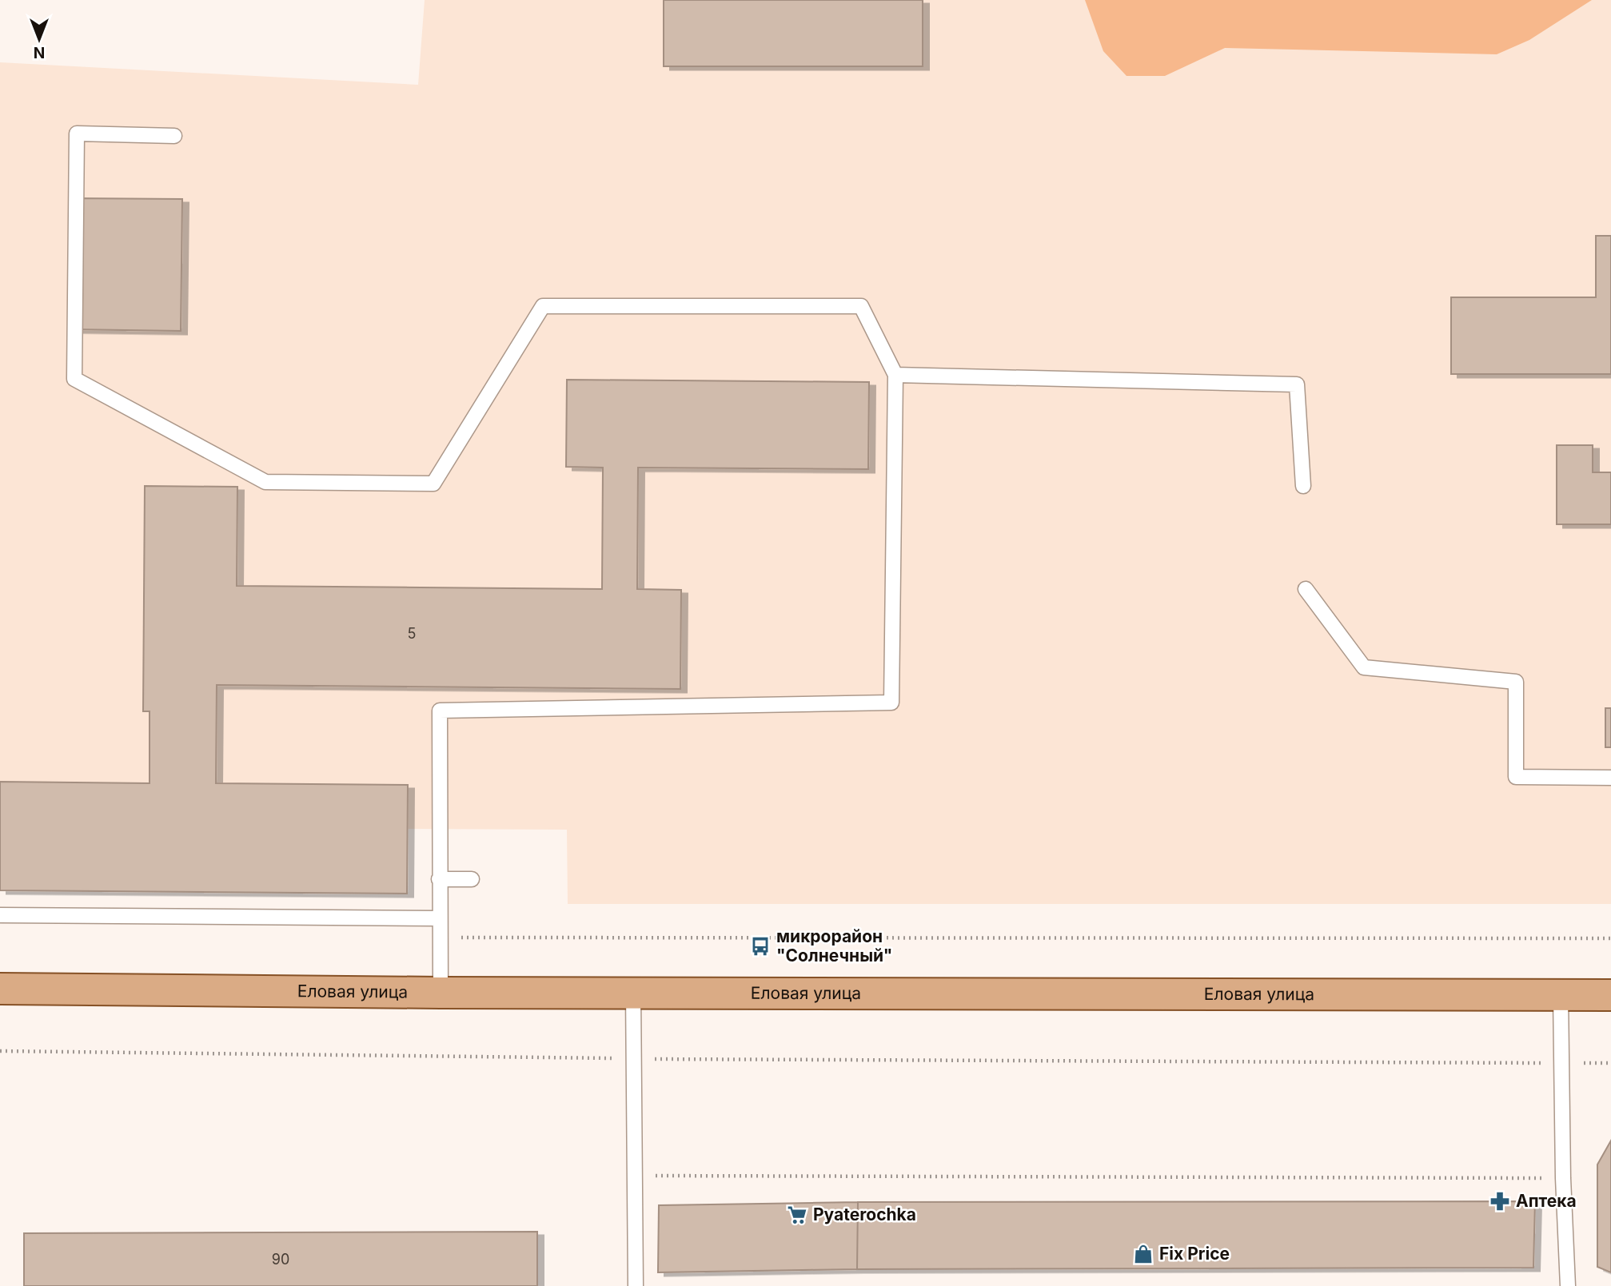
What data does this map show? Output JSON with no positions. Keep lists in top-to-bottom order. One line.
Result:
{"streets":{"main road":["Еловая улица"]},"places":{"bus stop":["микрорайон \"Солнечный\""],"pharmacy":["Аптека"],"supermarket":["Pyaterochka"],"shop":["Fix Price"]},"house_numbers":["5","90"],"north":"bottom"}
